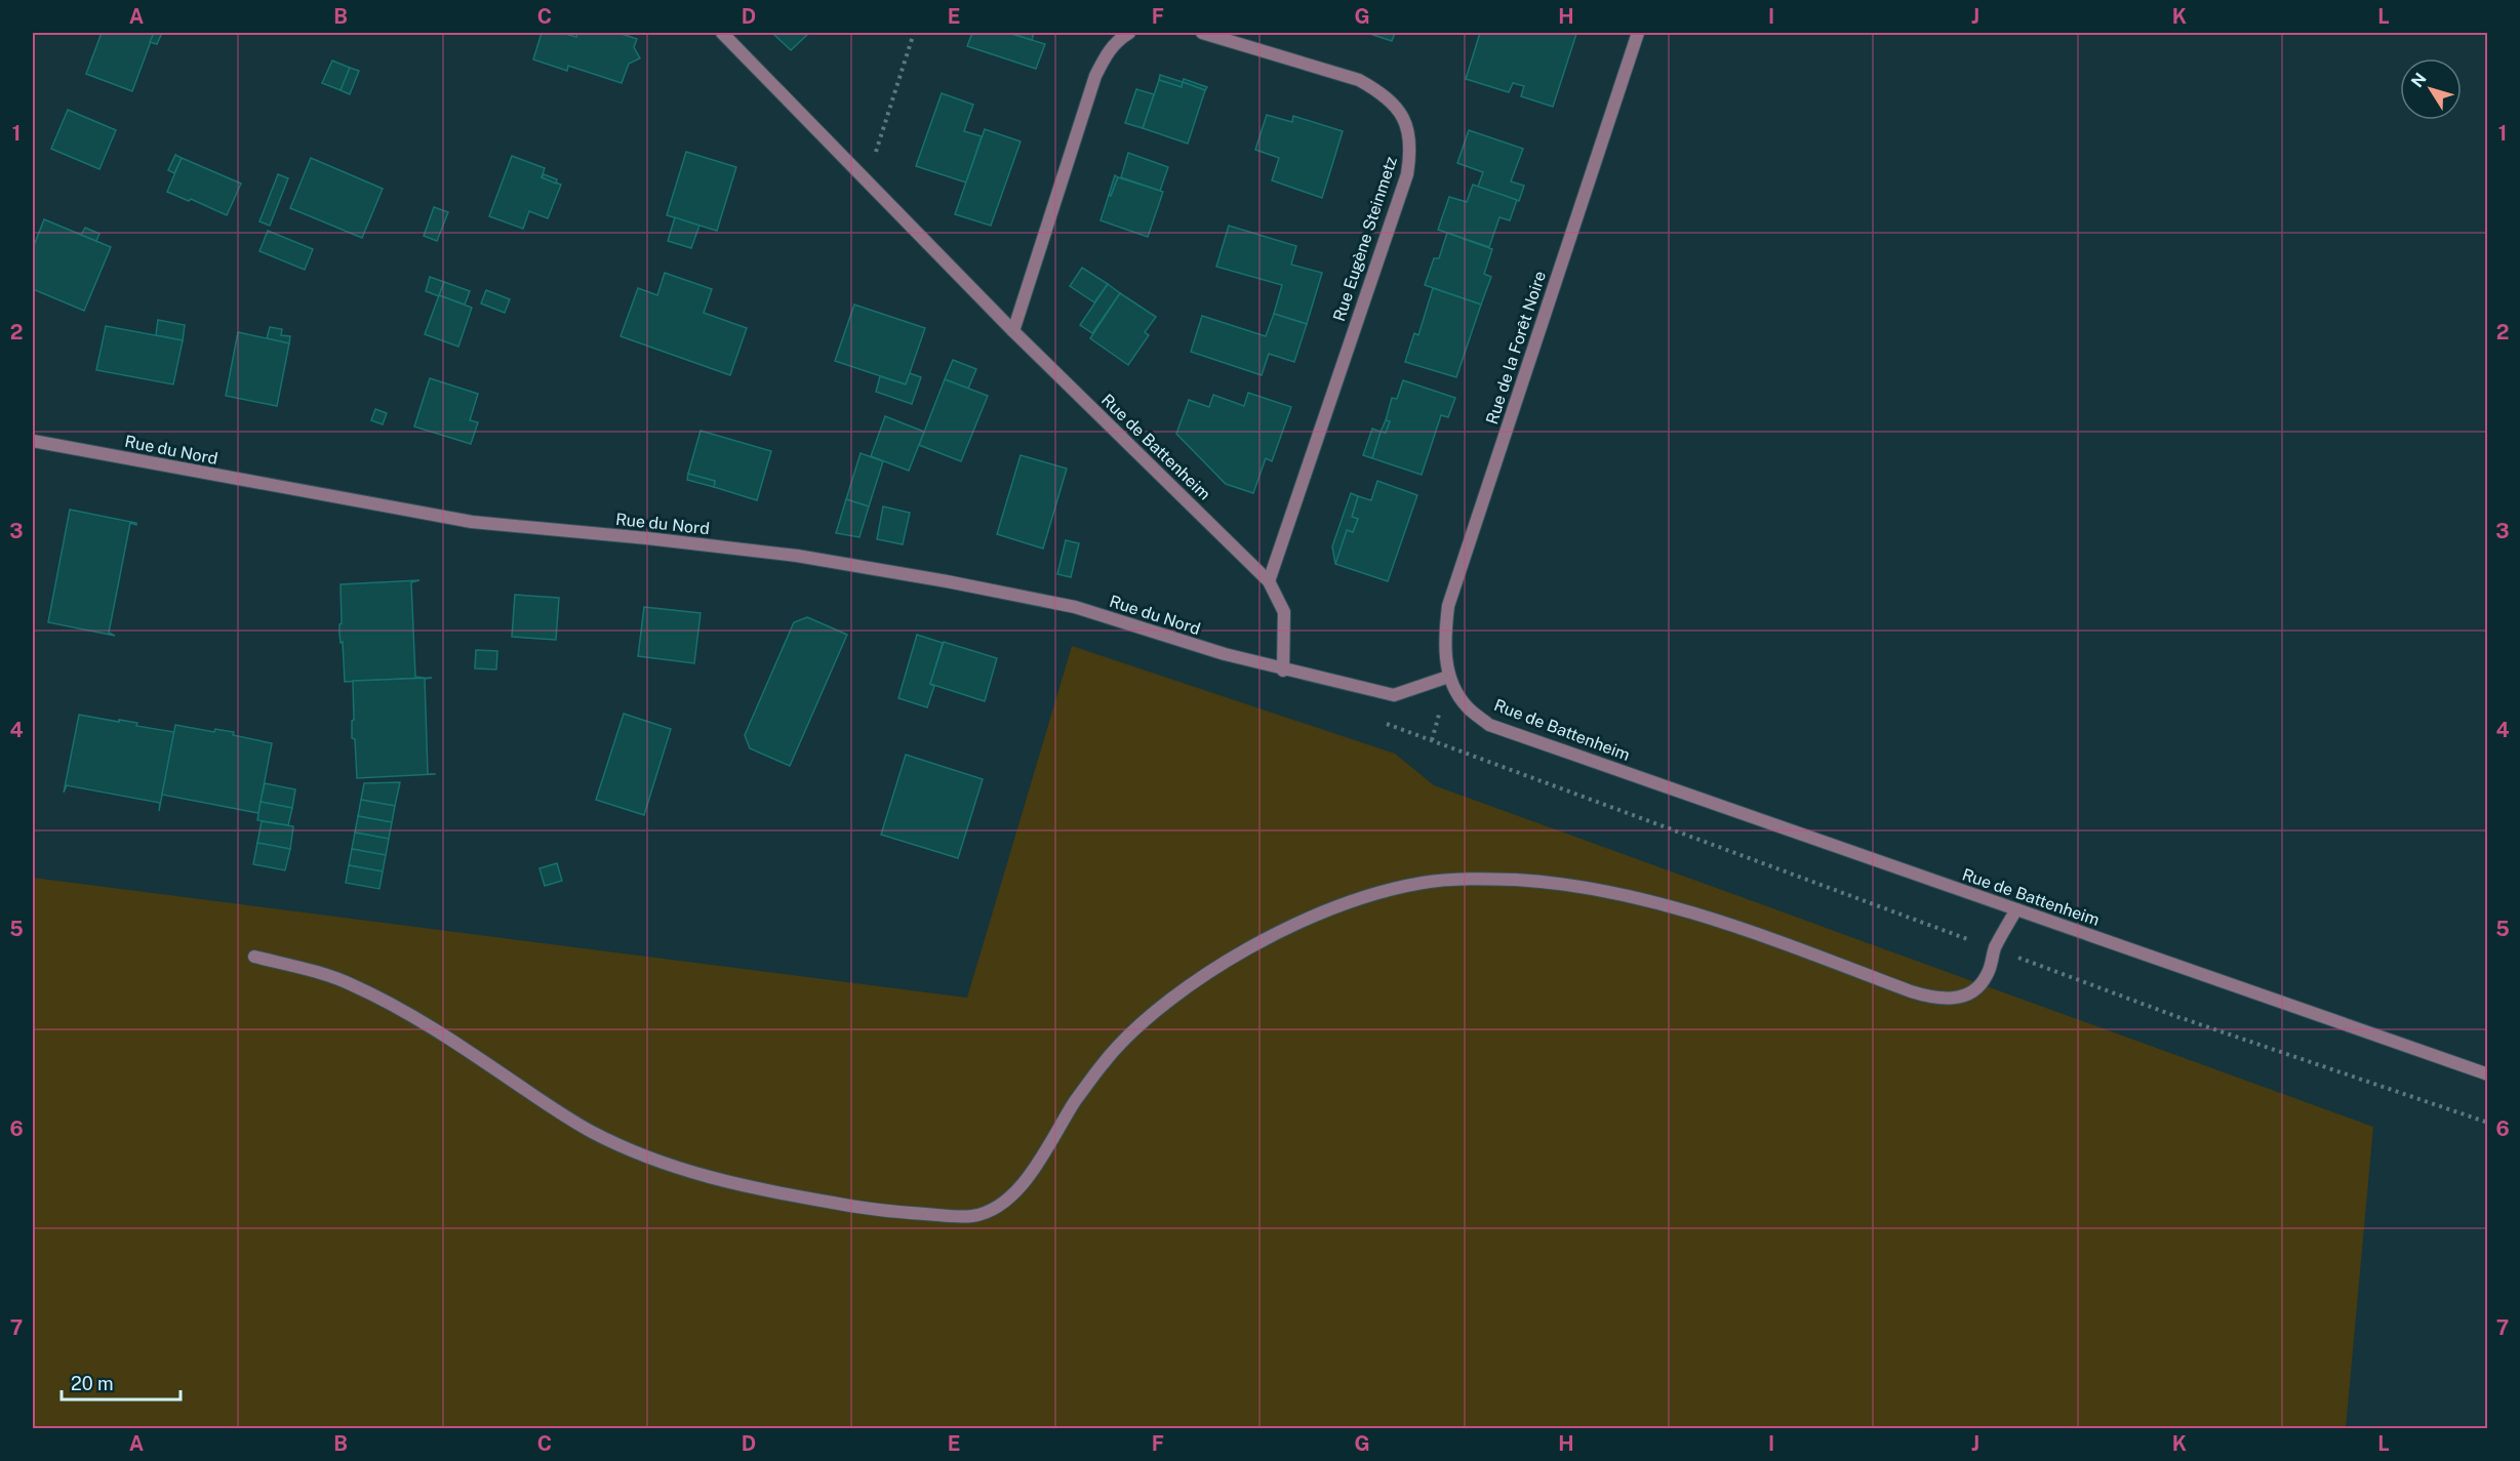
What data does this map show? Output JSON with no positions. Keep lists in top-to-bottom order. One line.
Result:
{"streets":{"street":["Rue Eugène Steinmetz","Rue de la Forêt Noire","Rue de Battenheim","Rue du Nord"]},"crossings":[["Rue Eugène Steinmetz","Rue de Battenheim"],["Rue de la Forêt Noire","Rue de Battenheim"],["Rue de Battenheim","Rue du Nord"]],"scale_bar":"20 m","north":"top left","grid":{"columns":["A","B","C","D","E","F","G","H","I","J","K","L"],"rows":["1","2","3","4","5","6","7"]}}
